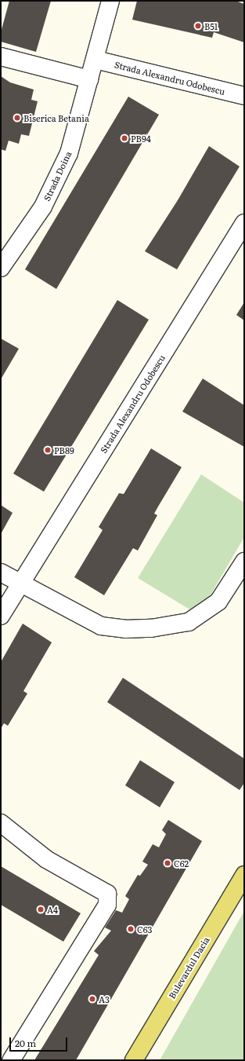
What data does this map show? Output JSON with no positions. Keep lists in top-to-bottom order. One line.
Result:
{"streets":{"main road":["Bulevardul Dacia"],"street":["Strada Alexandru Odobescu","Strada Doina"]},"crossings":[["Strada Alexandru Odobescu","Strada Doina"]],"places":["B51","Biserica Betania","PB94","PB89","C62","A4","C63","A3"],"scale_bar":"20 m"}
